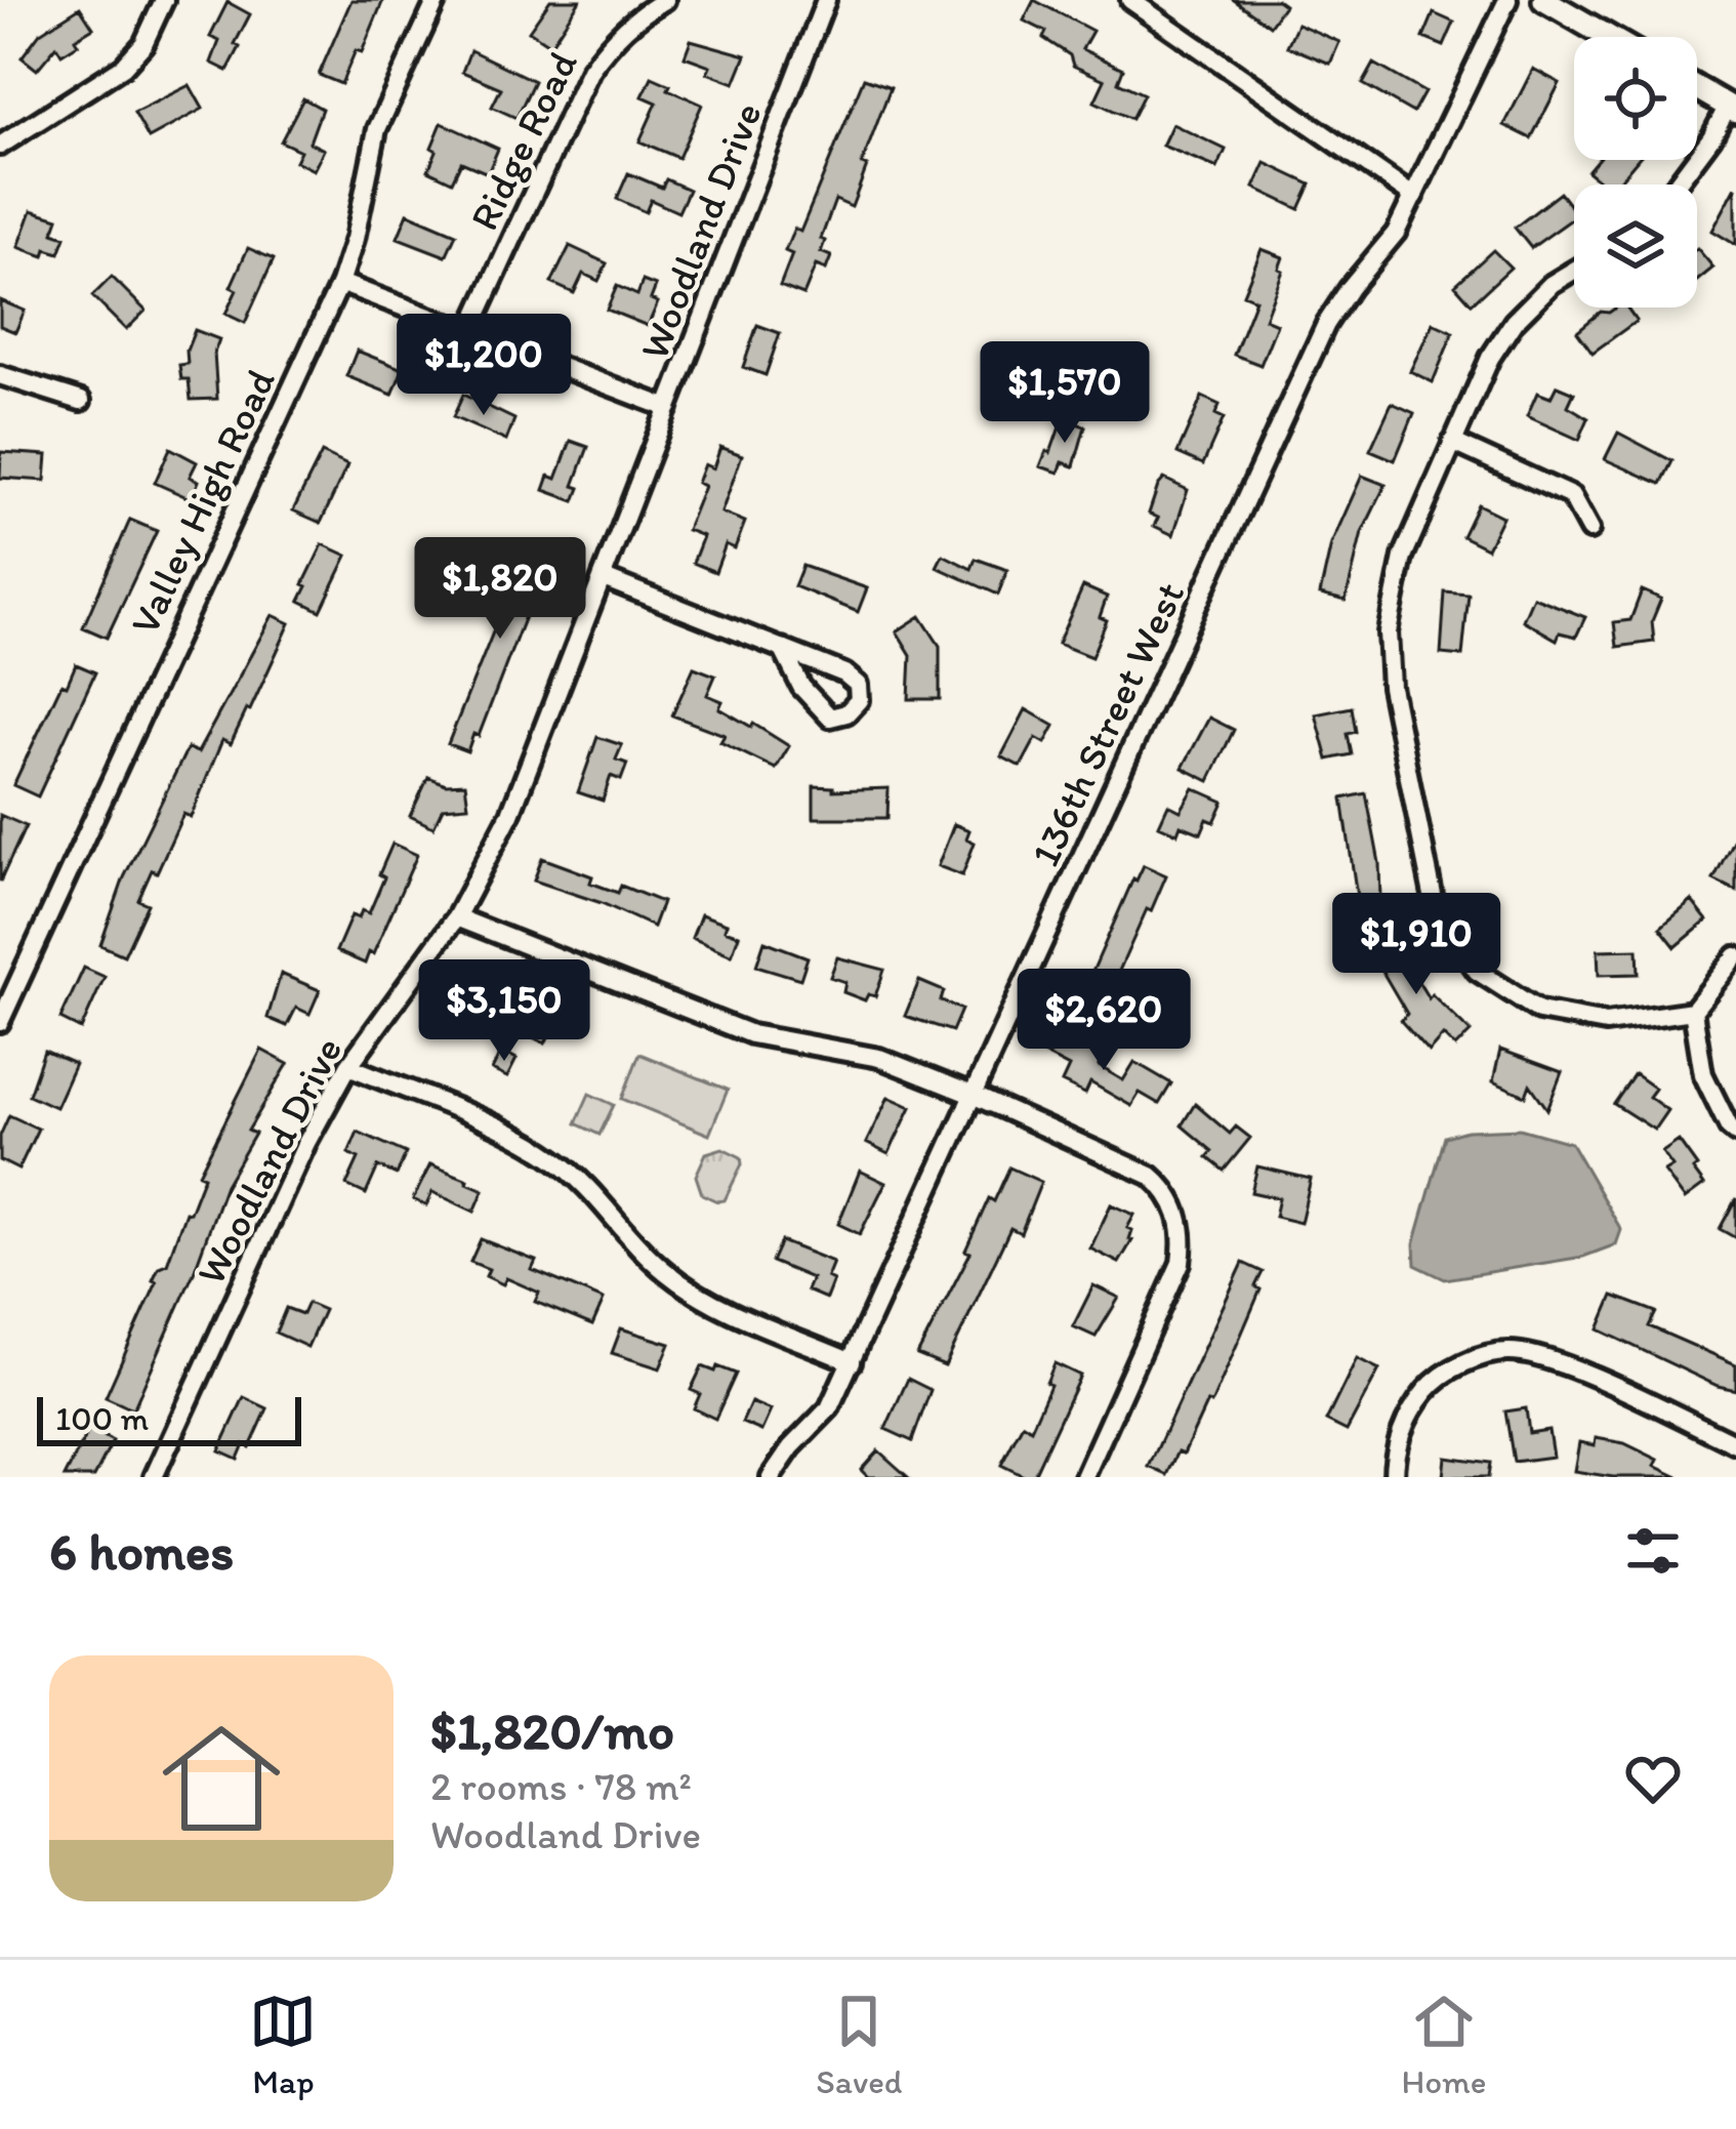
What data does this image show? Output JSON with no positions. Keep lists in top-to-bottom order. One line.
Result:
{"streets":{"street":["Ridge Road","Woodland Drive","Valley High Road","136th Street West"]},"scale_bar":"100 m","page":{"price":["$1,200","$1,570","$1,820","$1,910","$3,150","$2,620"],"scale":"100 m","heading":"6 homes","list":[{"name":"$1,820/mo","note":"2 rooms · 78 m² · Woodland Drive"}],"tabs":["Map","Saved","Home"]}}
